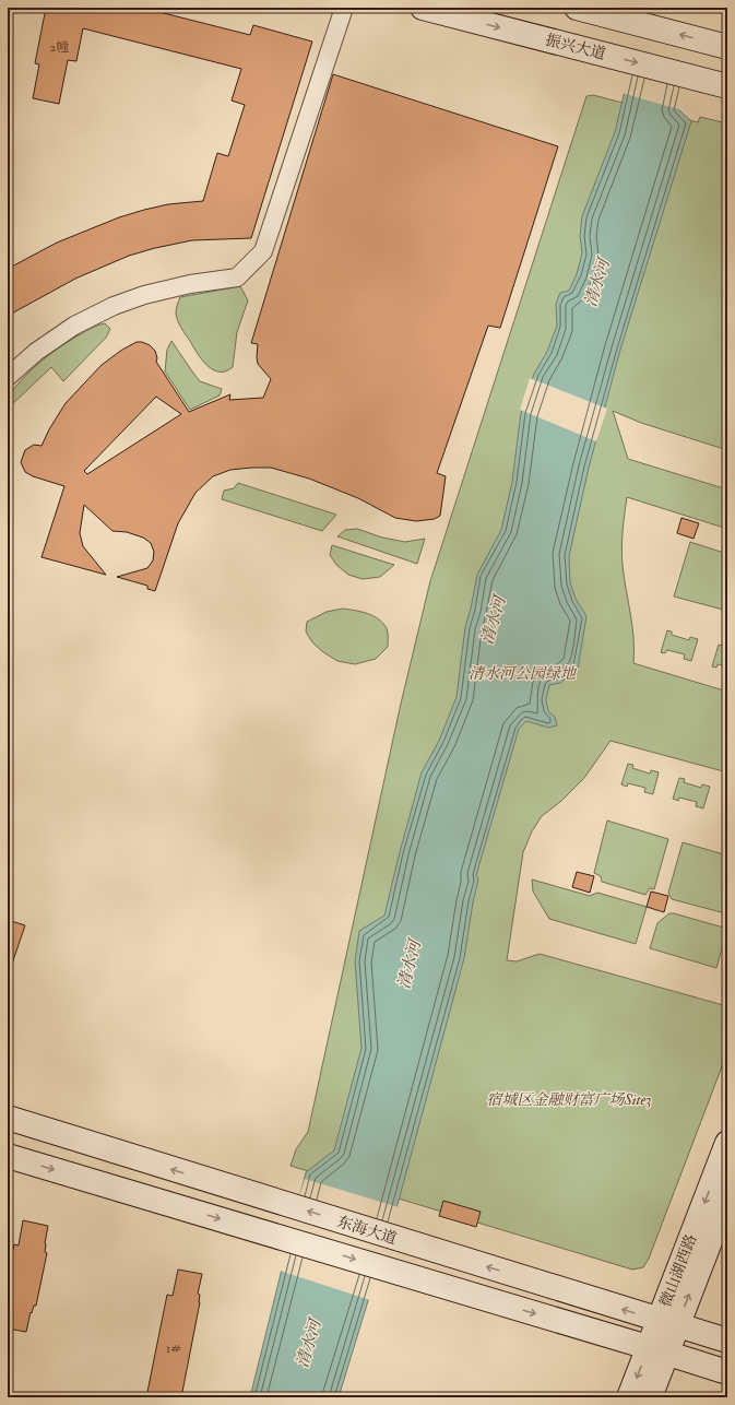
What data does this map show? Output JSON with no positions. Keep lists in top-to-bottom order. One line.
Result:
{"streets":{"street":["振兴大道","东海大道","微山湖西路"]},"crossings":[["东海大道","微山湖西路"]],"water":["清水河"],"parks":["清水河公园绿地","宿城区金融财富广场Site3"],"house_numbers":["2幢","1#"]}
